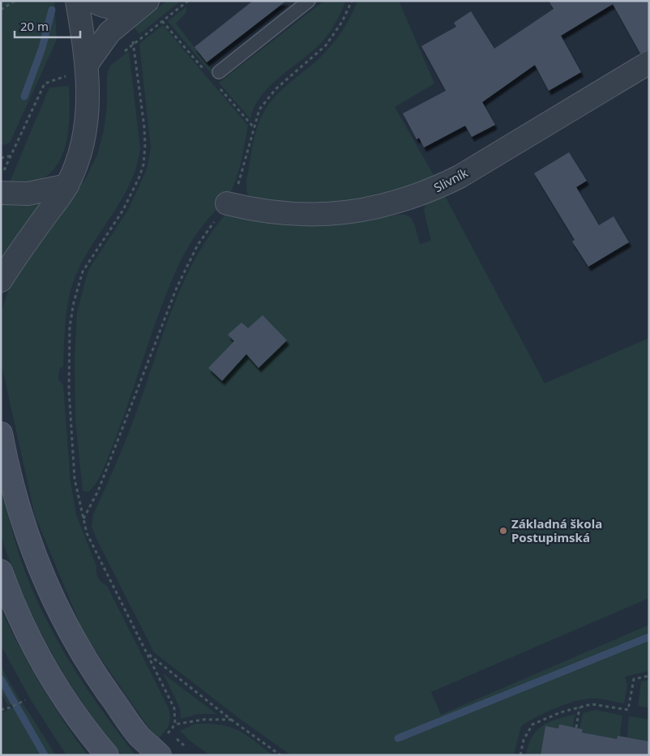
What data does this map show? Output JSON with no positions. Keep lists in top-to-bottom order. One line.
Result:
{"streets":{"street":["Slivník"]},"places":["Základná škola Postupimská"],"scale_bar":"20 m"}
